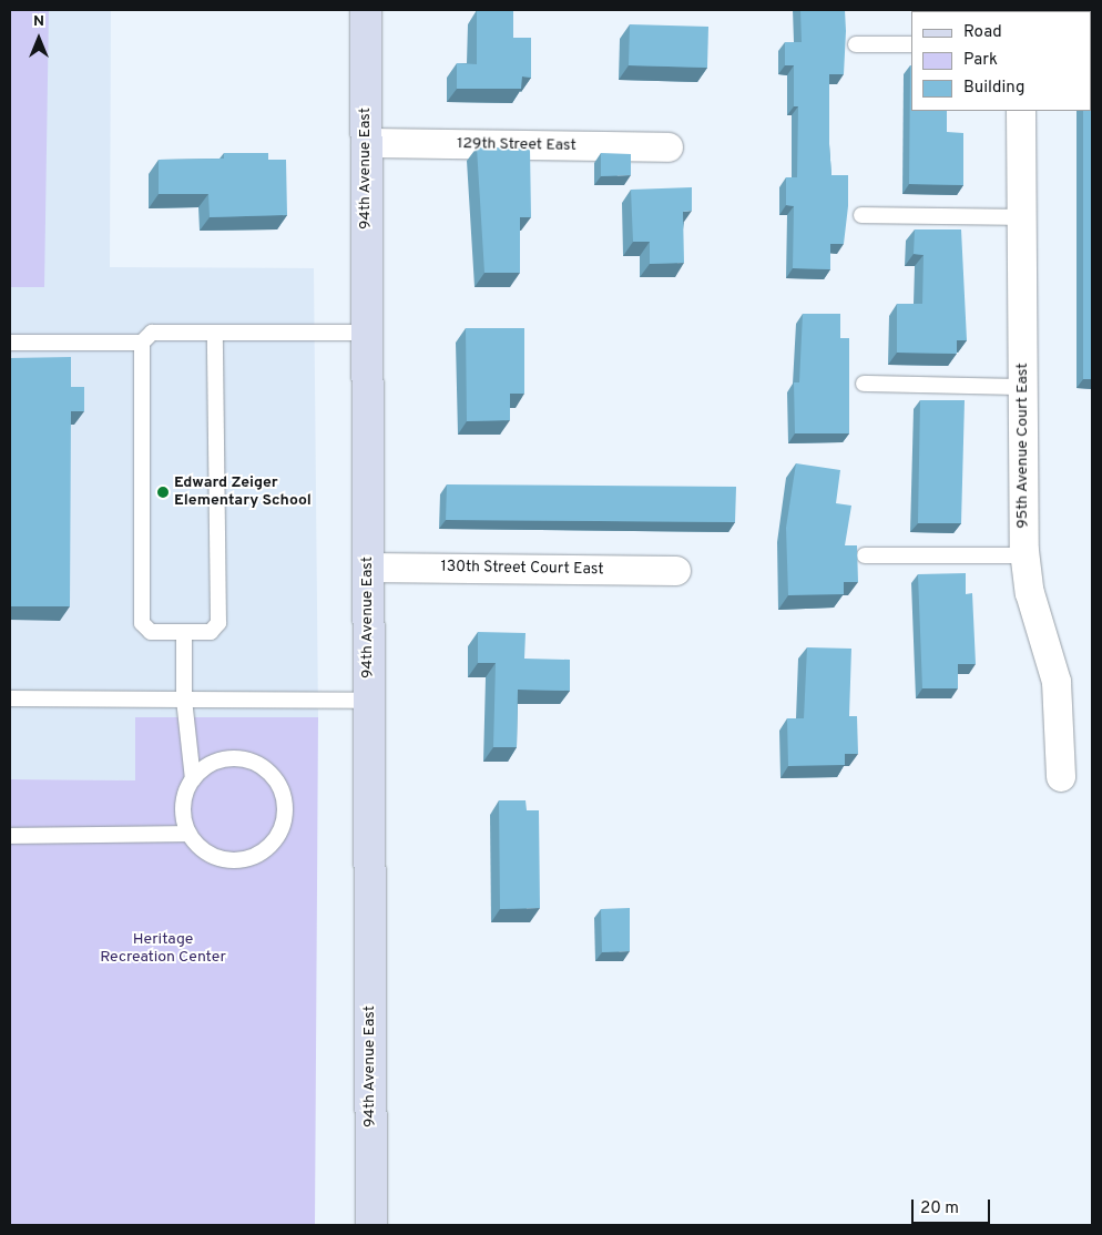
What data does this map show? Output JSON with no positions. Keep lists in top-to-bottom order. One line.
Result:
{"streets":{"main road":["94th Avenue East"],"street":["129th Street East","95th Avenue Court East","130th Street Court East"]},"crossings":[["129th Street East","94th Avenue East"],["94th Avenue East","130th Street Court East"]],"parks":["Heritage Recreation Center"],"places":["Edward Zeiger Elementary School"],"legend":["Road","Park","Building"],"scale_bar":"20 m","north":"top"}
